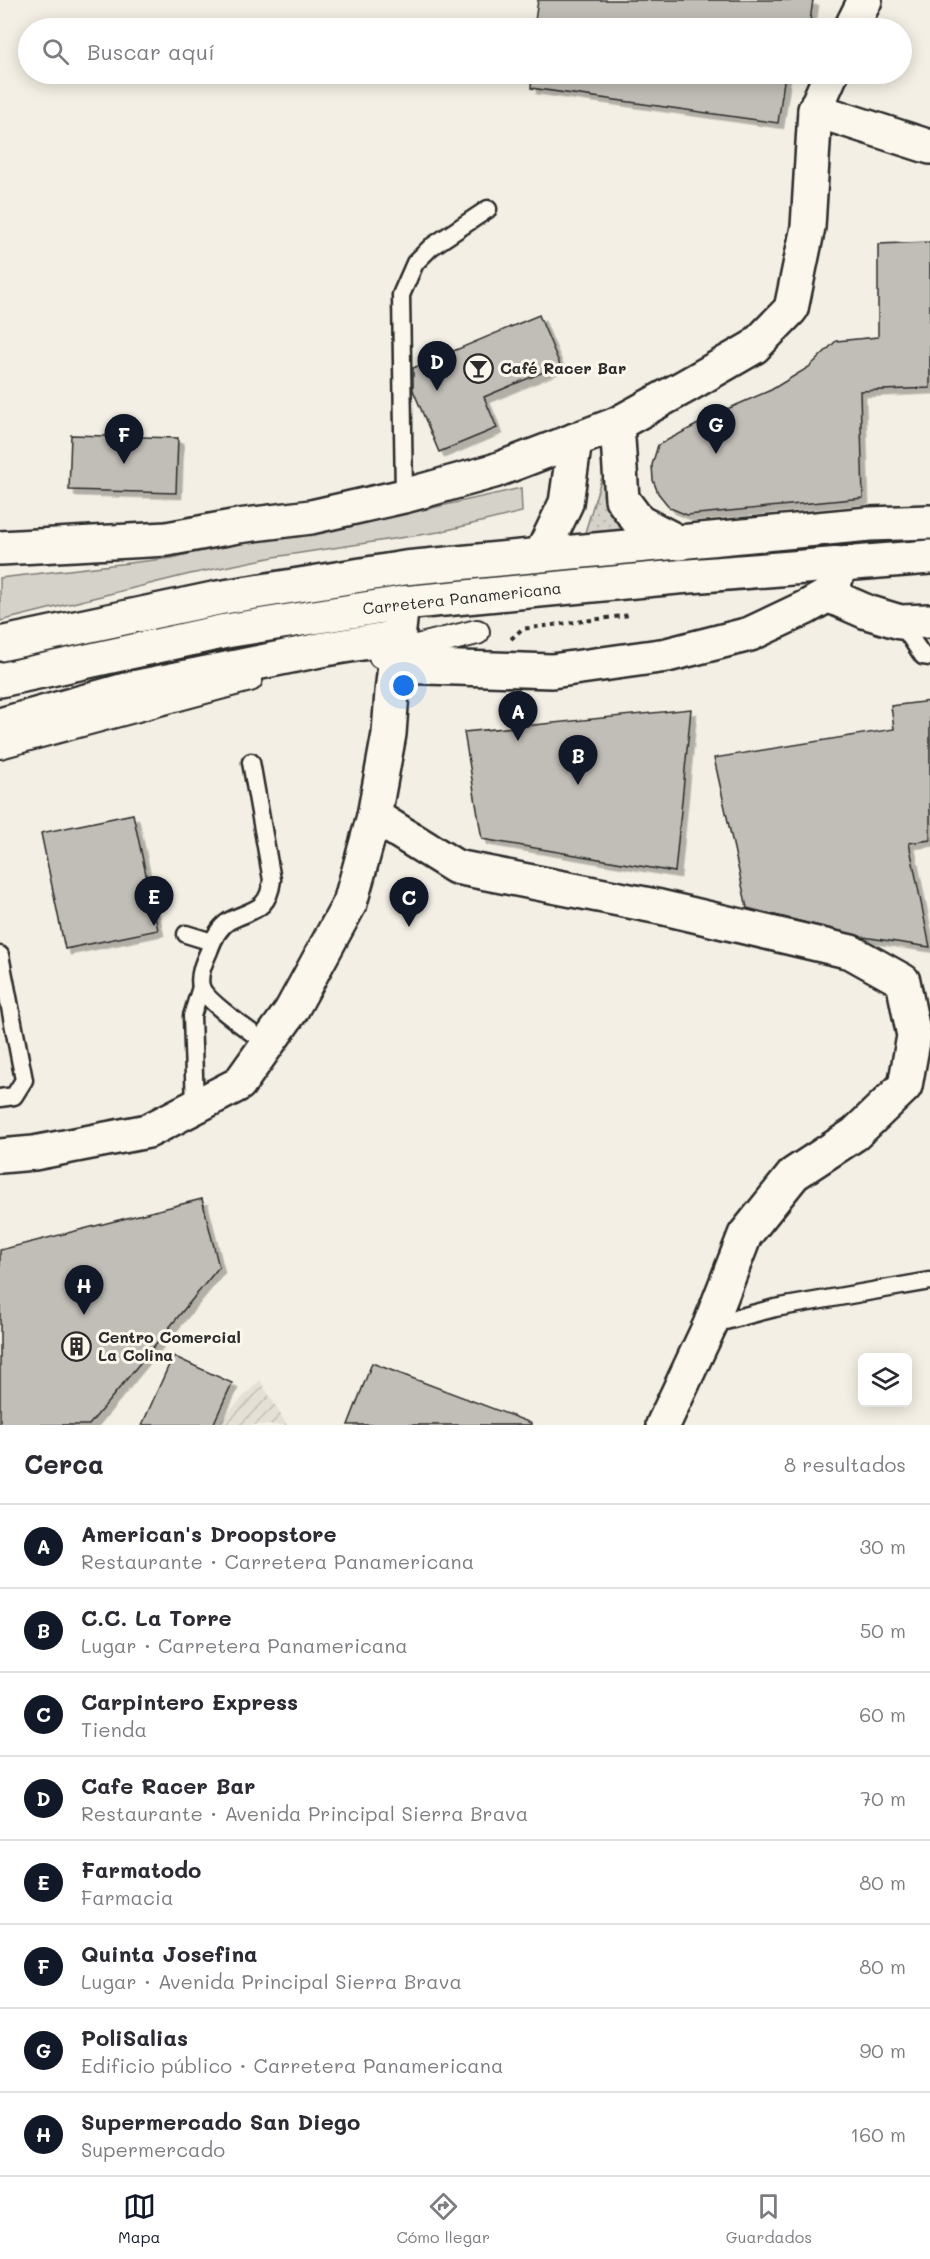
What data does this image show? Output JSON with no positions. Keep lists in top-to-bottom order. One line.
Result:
{"streets":{"street":["Carretera Panamericana"]},"places":{"bar":["Café Racer Bar"],"building":["Centro Comercial La Colina"]},"page":{"search":"Buscar aquí","pins":["D","G","F","A","B","E","C","H"],"heading":["Cerca","8 resultados"],"list":[{"mark":"A","name":"American's Droopstore","note":"Restaurante · Carretera Panamericana","value":"30 m"},{"mark":"B","name":"C.C. La Torre","note":"Lugar · Carretera Panamericana","value":"50 m"},{"mark":"C","name":"Carpintero Express","note":"Tienda","value":"60 m"},{"mark":"D","name":"Cafe Racer Bar","note":"Restaurante · Avenida Principal Sierra Brava","value":"70 m"},{"mark":"E","name":"Farmatodo","note":"Farmacia","value":"80 m"},{"mark":"F","name":"Quinta Josefina","note":"Lugar · Avenida Principal Sierra Brava","value":"80 m"},{"mark":"G","name":"PoliSalias","note":"Edificio público · Carretera Panamericana","value":"90 m"},{"mark":"H","name":"Supermercado San Diego","note":"Supermercado","value":"160 m"}],"nav":["Mapa","Cómo llegar","Guardados"]}}
